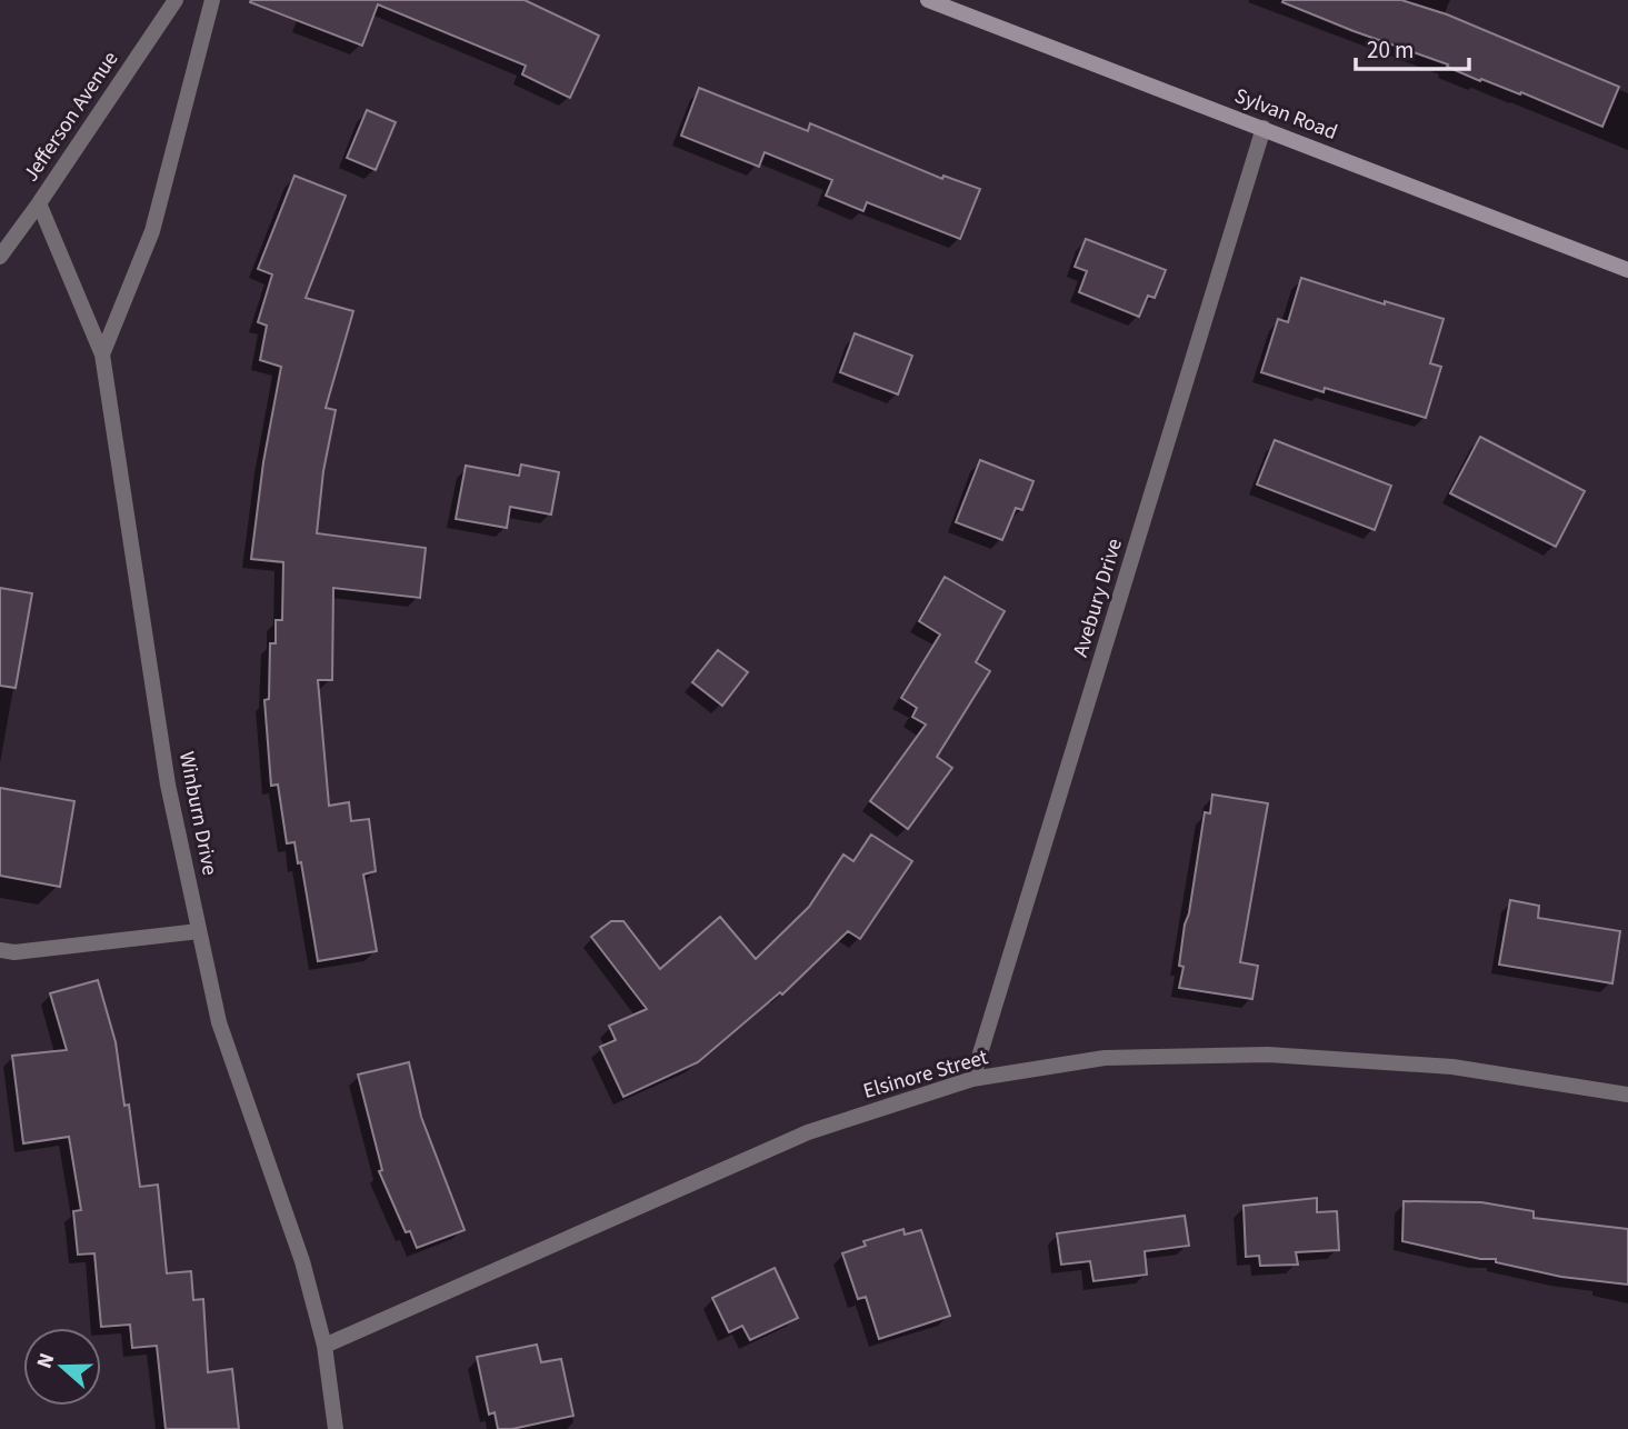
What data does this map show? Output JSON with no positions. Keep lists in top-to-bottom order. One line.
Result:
{"streets":{"main road":["Sylvan Road"],"street":["Jefferson Avenue","Avebury Drive","Winburn Drive","Elsinore Street"]},"crossings":[["Sylvan Road","Avebury Drive"],["Jefferson Avenue","Winburn Drive"],["Avebury Drive","Elsinore Street"],["Winburn Drive","Elsinore Street"]],"scale_bar":"20 m","north":"left"}
